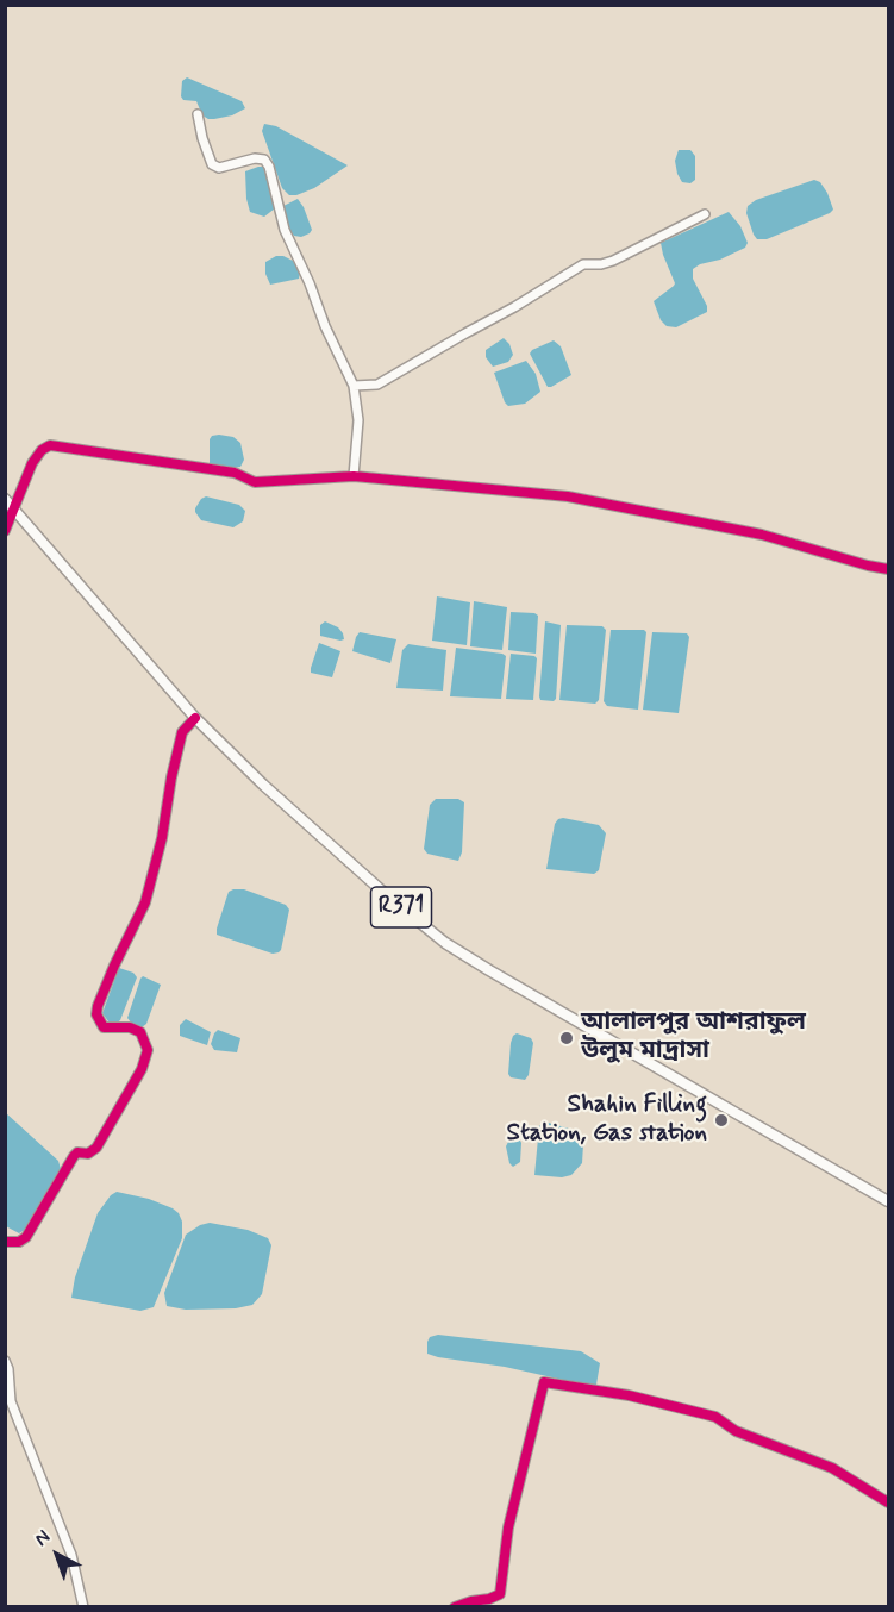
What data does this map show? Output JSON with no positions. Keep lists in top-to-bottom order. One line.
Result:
{"streets":{"main road":["R371"]},"places":["আলালপুর আশরাফুল উলুম মাদ্রাসা","Shahin Filling Station, Gas station"],"north":"top left"}
